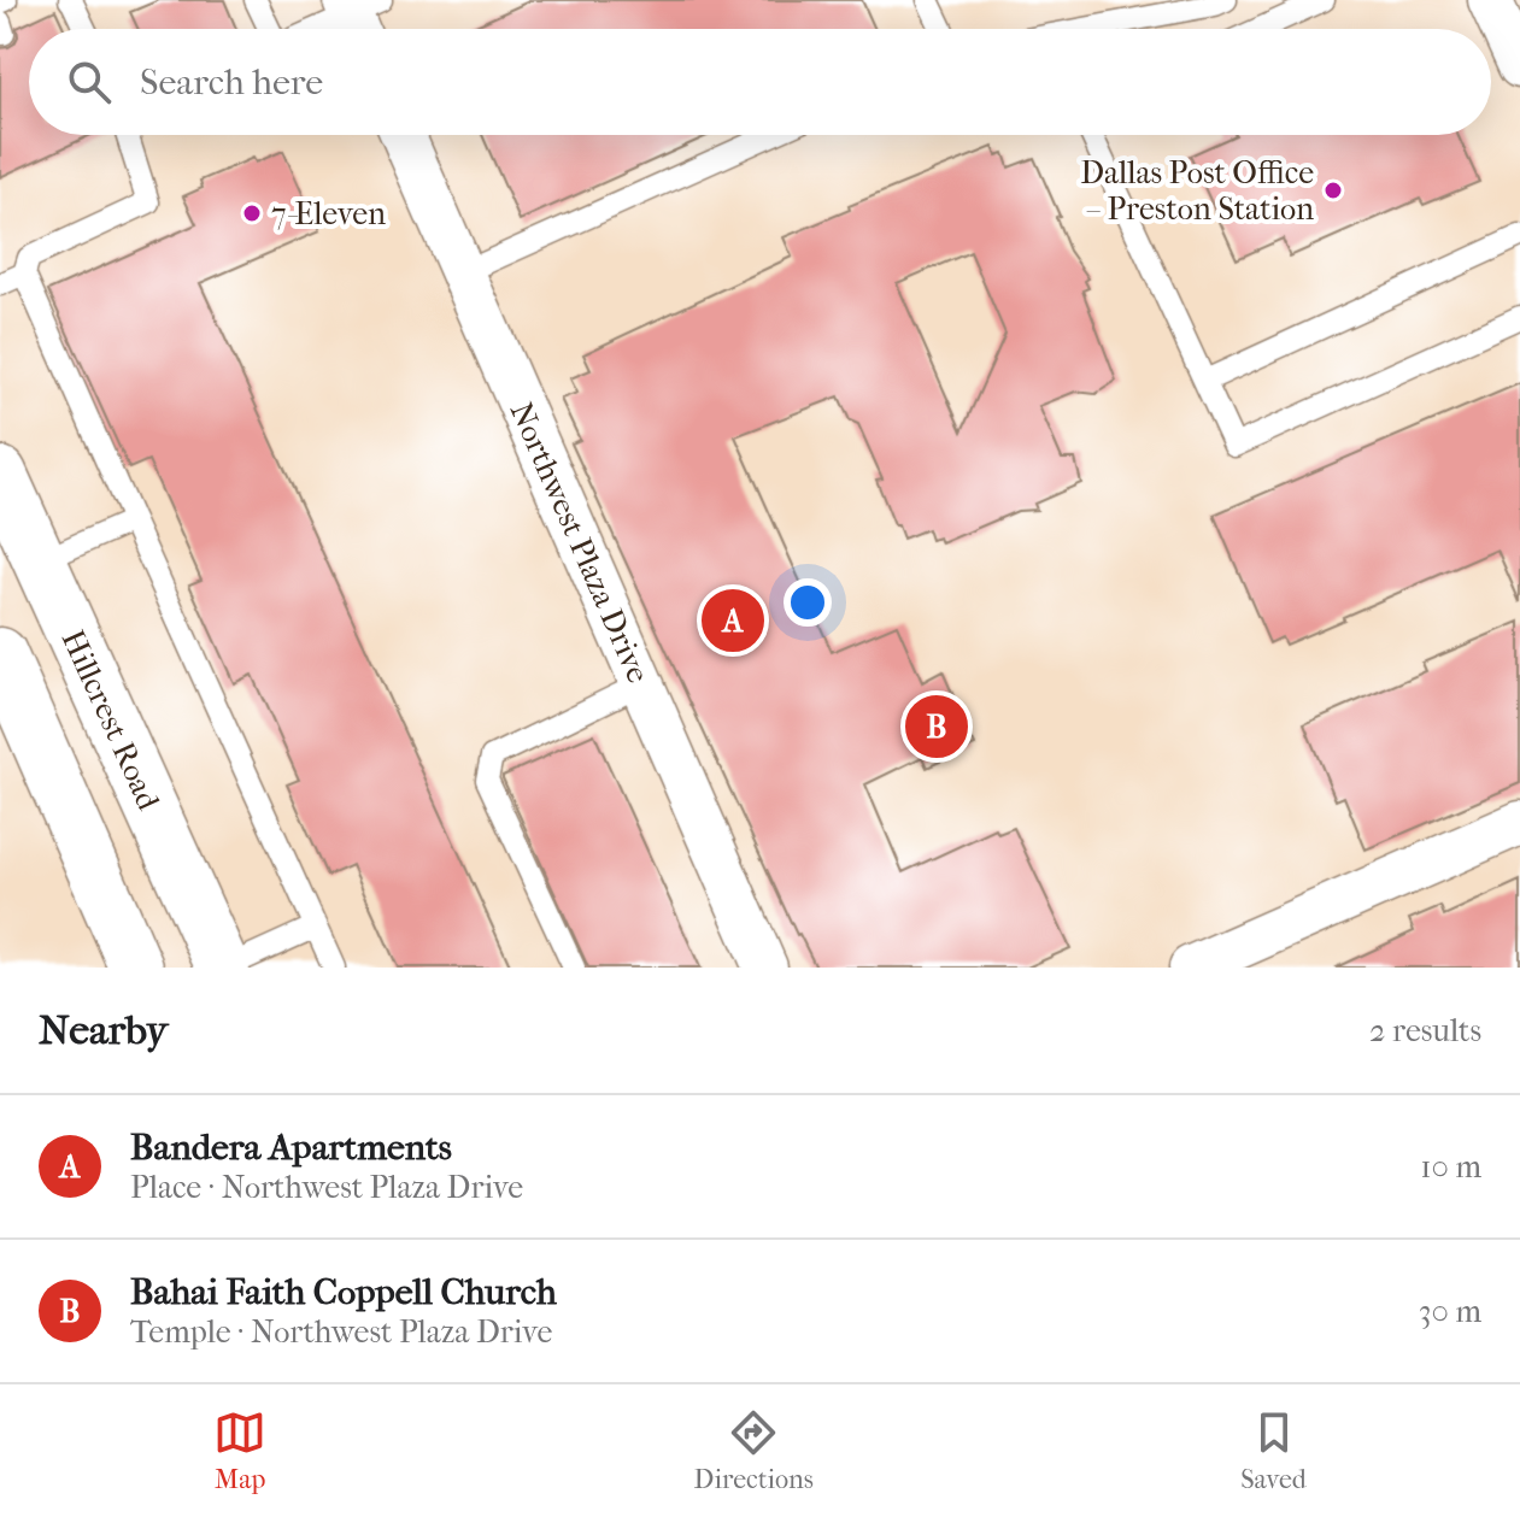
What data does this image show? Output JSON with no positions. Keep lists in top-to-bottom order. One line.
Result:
{"streets":{"main road":["Hillcrest Road"],"street":["Northwest Plaza Drive"]},"places":["Dallas Post Office – Preston Station","7-Eleven"],"page":{"search":"Search here","pins":["A","B"],"heading":["Nearby","2 results"],"list":[{"mark":"A","name":"Bandera Apartments","note":"Place · Northwest Plaza Drive","value":"10 m"},{"mark":"B","name":"Bahai Faith Coppell Church","note":"Temple · Northwest Plaza Drive","value":"30 m"}],"nav":["Map","Directions","Saved"]}}
